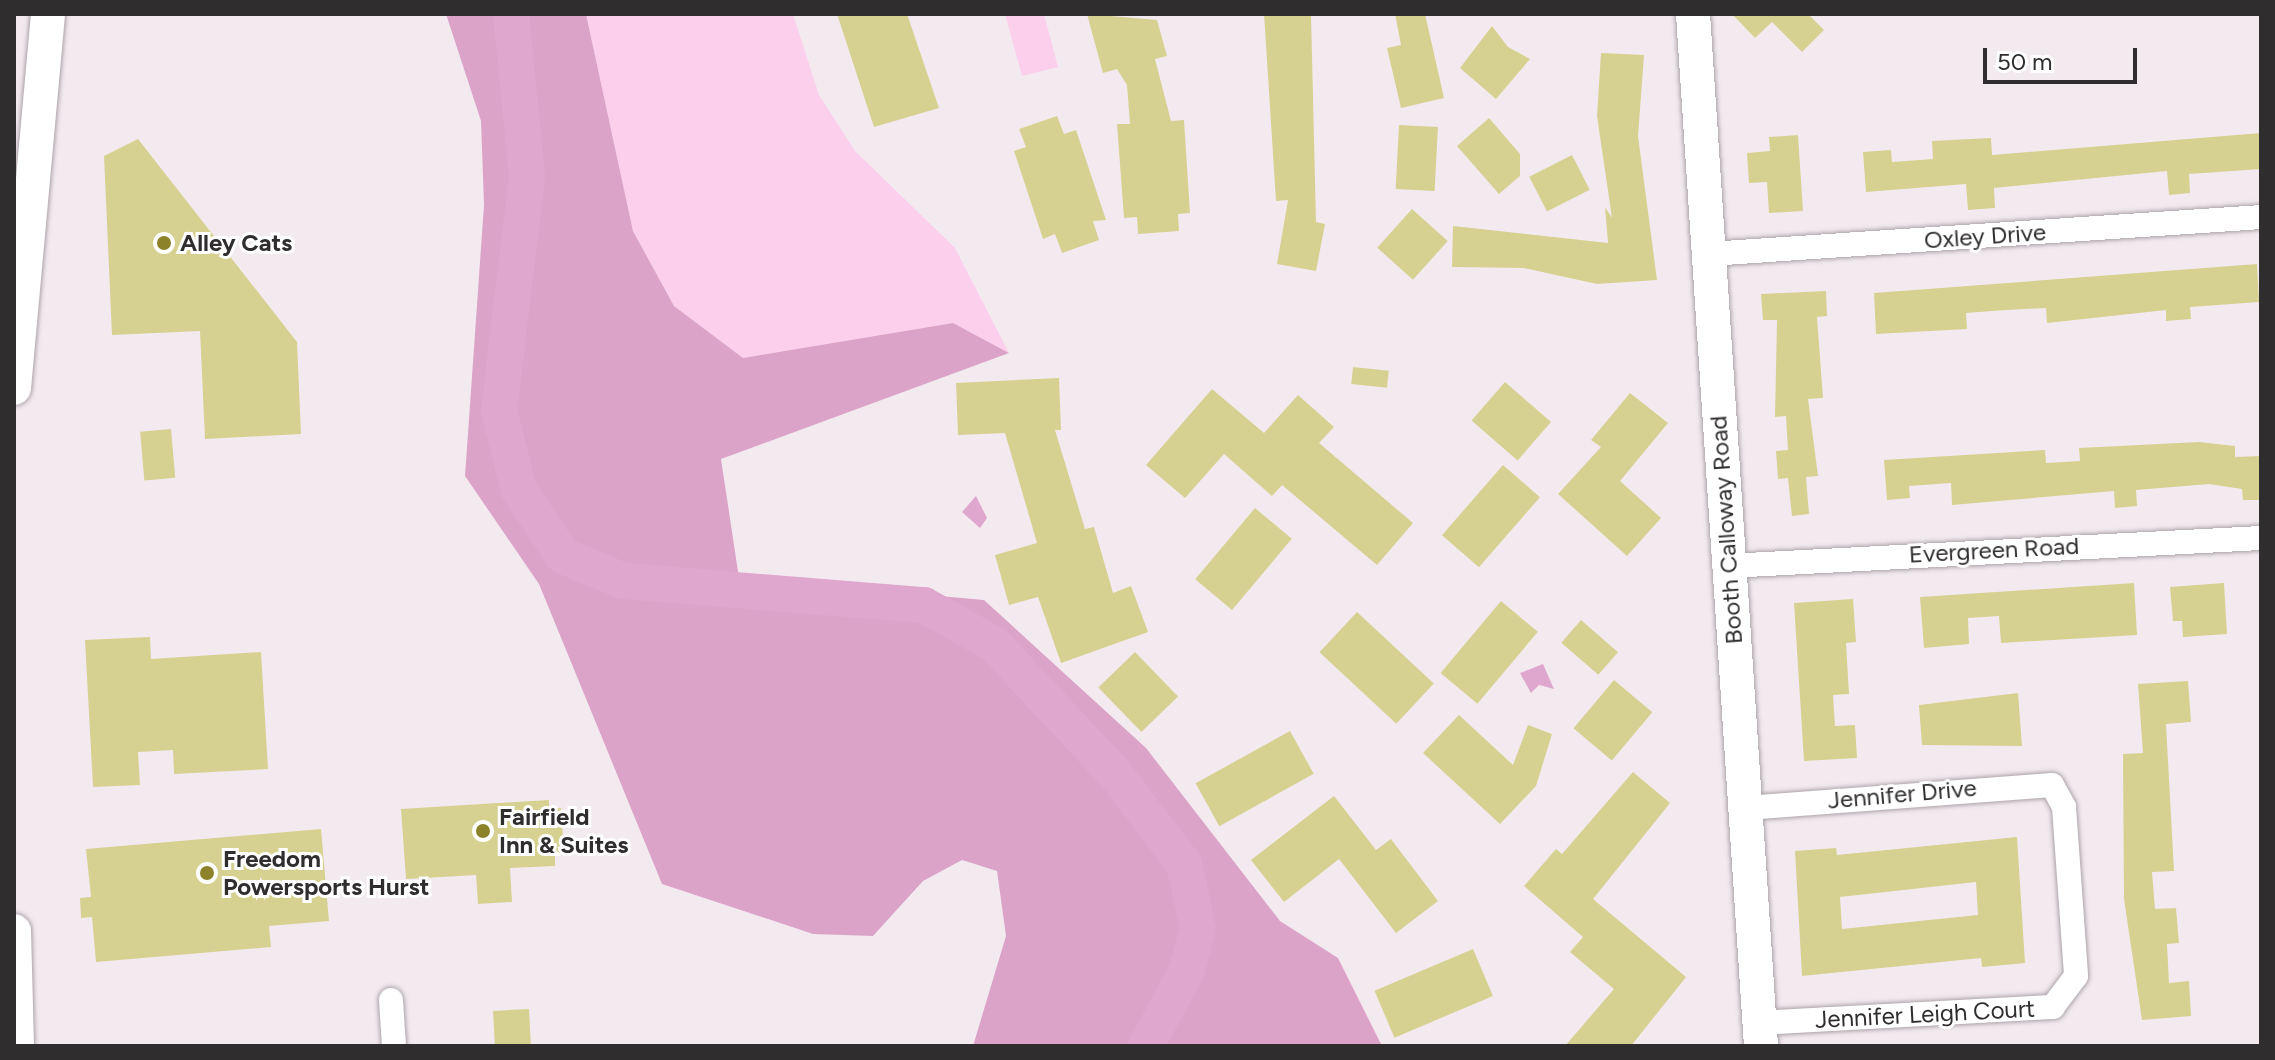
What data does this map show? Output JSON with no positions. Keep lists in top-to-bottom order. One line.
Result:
{"streets":{"street":["Oxley Drive","Booth Calloway Road","Evergreen Road","Jennifer Drive","Jennifer Leigh Court"]},"crossings":[["Oxley Drive","Booth Calloway Road"],["Booth Calloway Road","Evergreen Road"],["Booth Calloway Road","Jennifer Drive"],["Booth Calloway Road","Jennifer Leigh Court"],["Jennifer Drive","Jennifer Leigh Court"]],"places":["Alley Cats","Fairfield Inn & Suites","Freedom Powersports Hurst"],"scale_bar":"50 m"}
